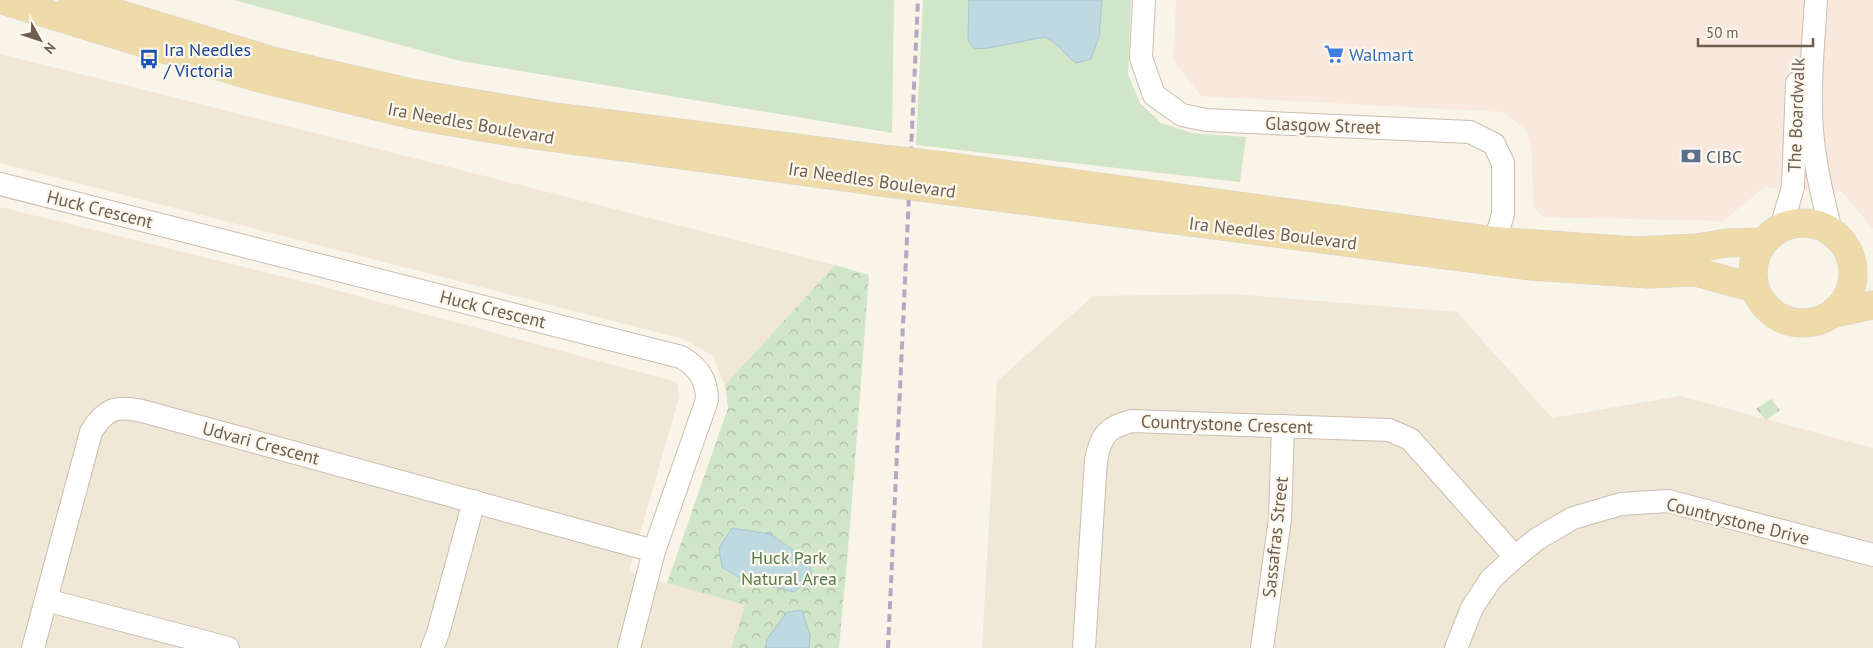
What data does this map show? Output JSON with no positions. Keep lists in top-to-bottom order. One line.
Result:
{"streets":{"main road":["Ira Needles Boulevard"],"street":["The Boardwalk","Glasgow Street","Huck Crescent","Countrystone Crescent","Udvari Crescent","Countrystone Drive","Sassafras Street"]},"crossings":[["The Boardwalk","Ira Needles Boulevard"],["Ira Needles Boulevard","Glasgow Street"],["Huck Crescent","Udvari Crescent"],["Countrystone Crescent","Countrystone Drive"],["Countrystone Crescent","Sassafras Street"]],"parks":["Huck Park Natural Area"],"places":{"supermarket":["Walmart"],"bus stop":["Ira Needles / Victoria"],"bank":["CIBC"]},"scale_bar":"50 m","north":"bottom right"}
